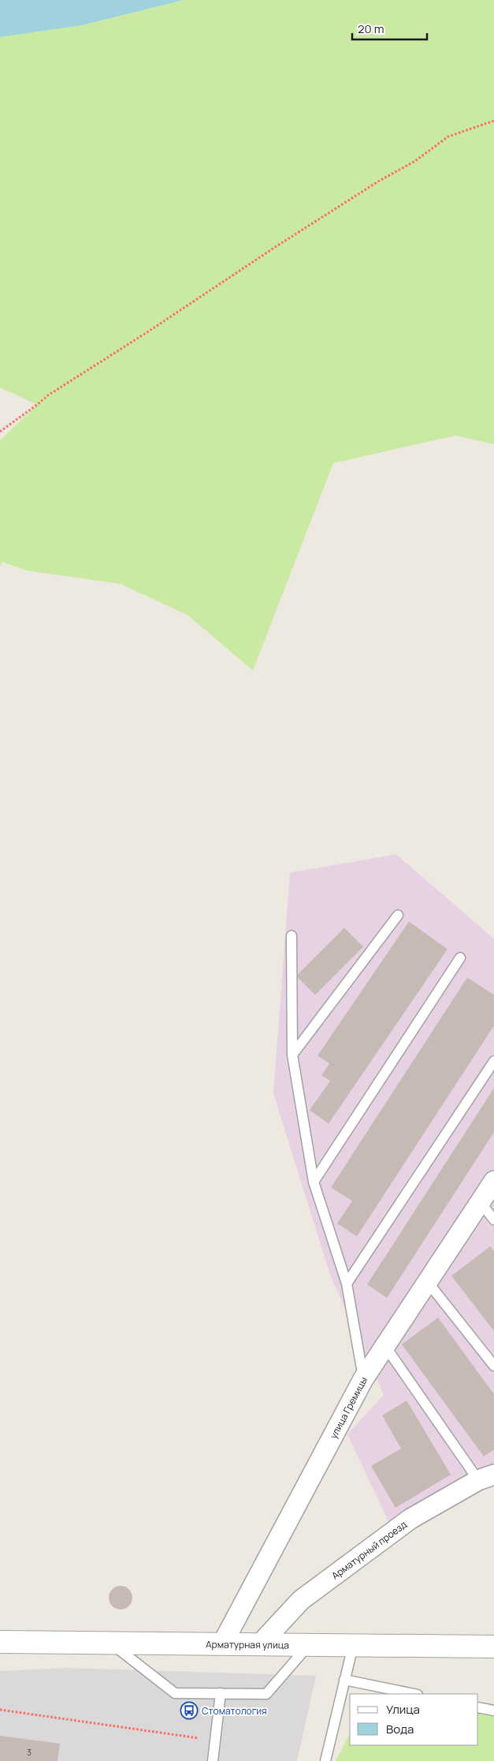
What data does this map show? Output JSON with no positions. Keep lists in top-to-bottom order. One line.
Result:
{"streets":{"street":["улица Гремицы","Арматурный проезд","Арматурная улица"]},"crossings":[["улица Гремицы","Арматурная улица"],["Арматурный проезд","Арматурная улица"]],"places":{"bus stop":["Стоматология"]},"house_numbers":["3"],"legend":["Улица","Вода"],"scale_bar":"20 m"}
